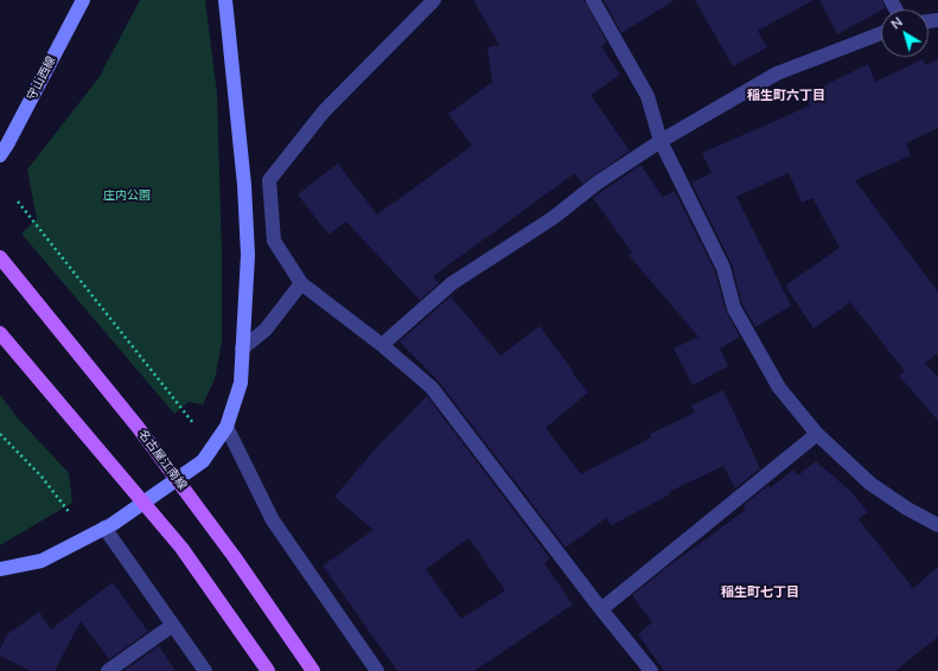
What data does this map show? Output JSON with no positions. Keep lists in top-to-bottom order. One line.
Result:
{"streets":{"main road":["名古屋江南線"],"street":["守山西線"]},"districts":["稲生町六丁目","稲生町七丁目"],"parks":["庄内公園"],"north":"top left"}
